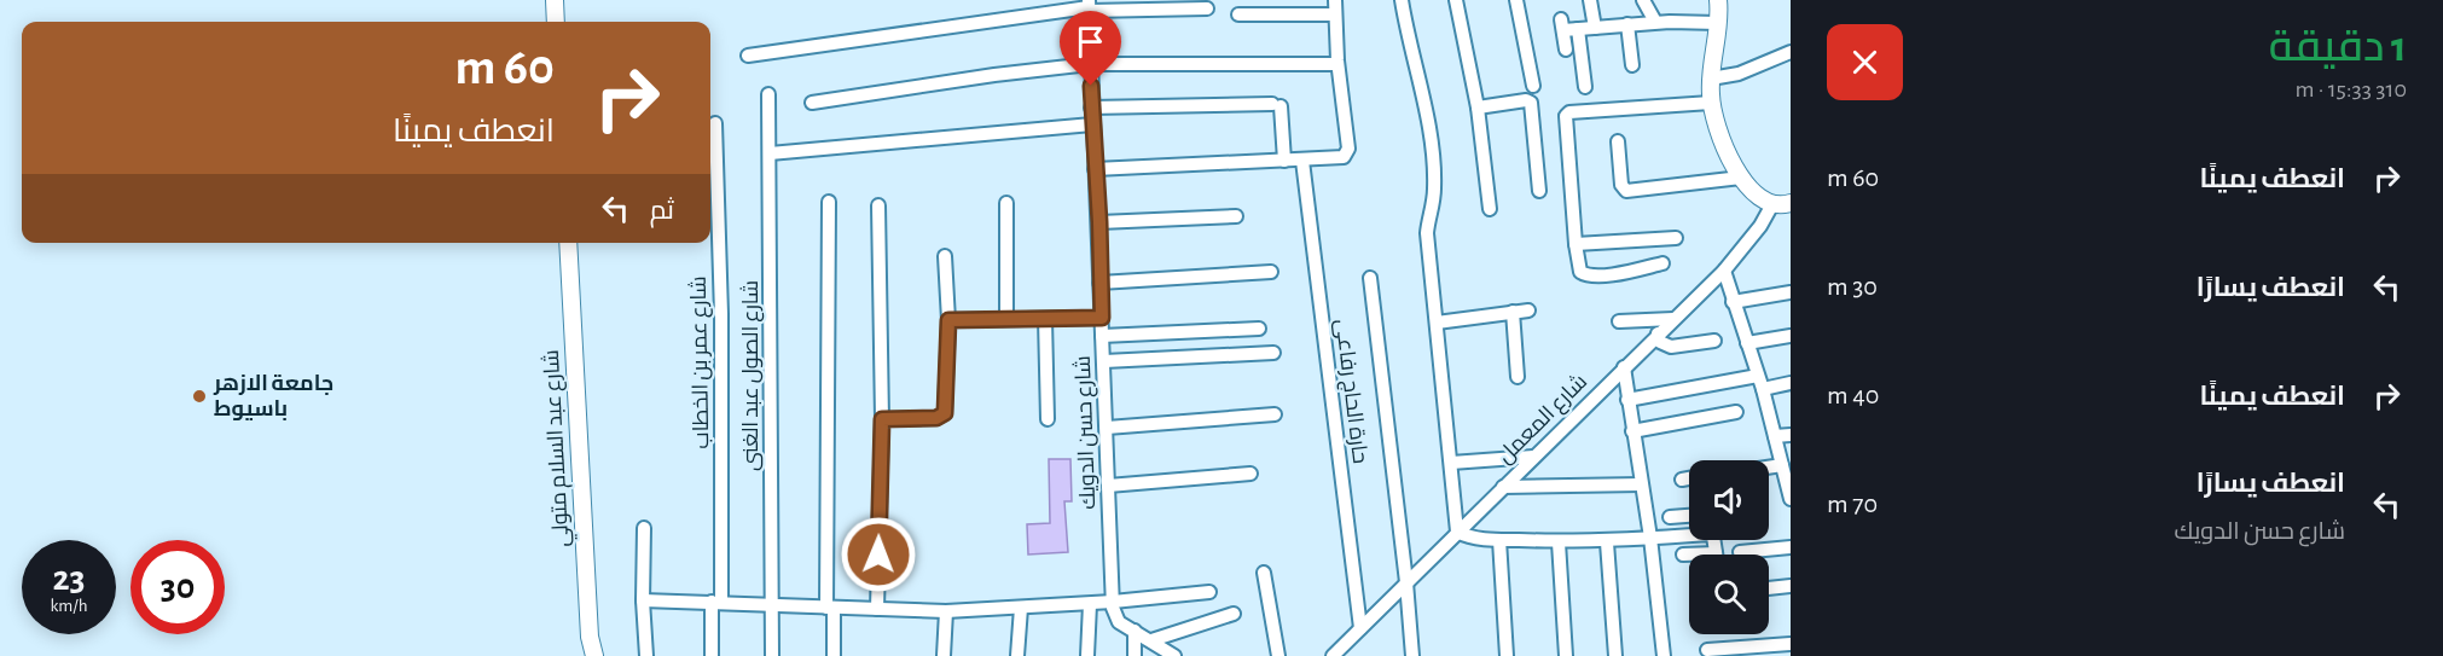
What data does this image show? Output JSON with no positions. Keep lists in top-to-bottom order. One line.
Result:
{"streets":{"street":["شارع عمر بن الخطاب","شارع الصول عبد الغنى","حارة الحاج رفاعى","شارع المعمل","شارع حسن الدويك","شارع عبد السلام متولي"]},"crossings":[["حارة الحاج رفاعى","شارع المعمل"]],"places":["جامعة الازهر باسيوط"],"page":{"heading":["1 دقيقة","310 m · 15:33"],"turn":["60 m","انعطف يمينًا"],"list":[{"name":"انعطف يمينًا","value":"60 m"},{"name":"انعطف يسارًا","value":"30 m"},{"name":"انعطف يمينًا","value":"40 m"},{"name":"انعطف يسارًا","note":"شارع حسن الدويك","value":"70 m"}],"then":"ثم","speed":"23 km/h","limit":"30"}}
